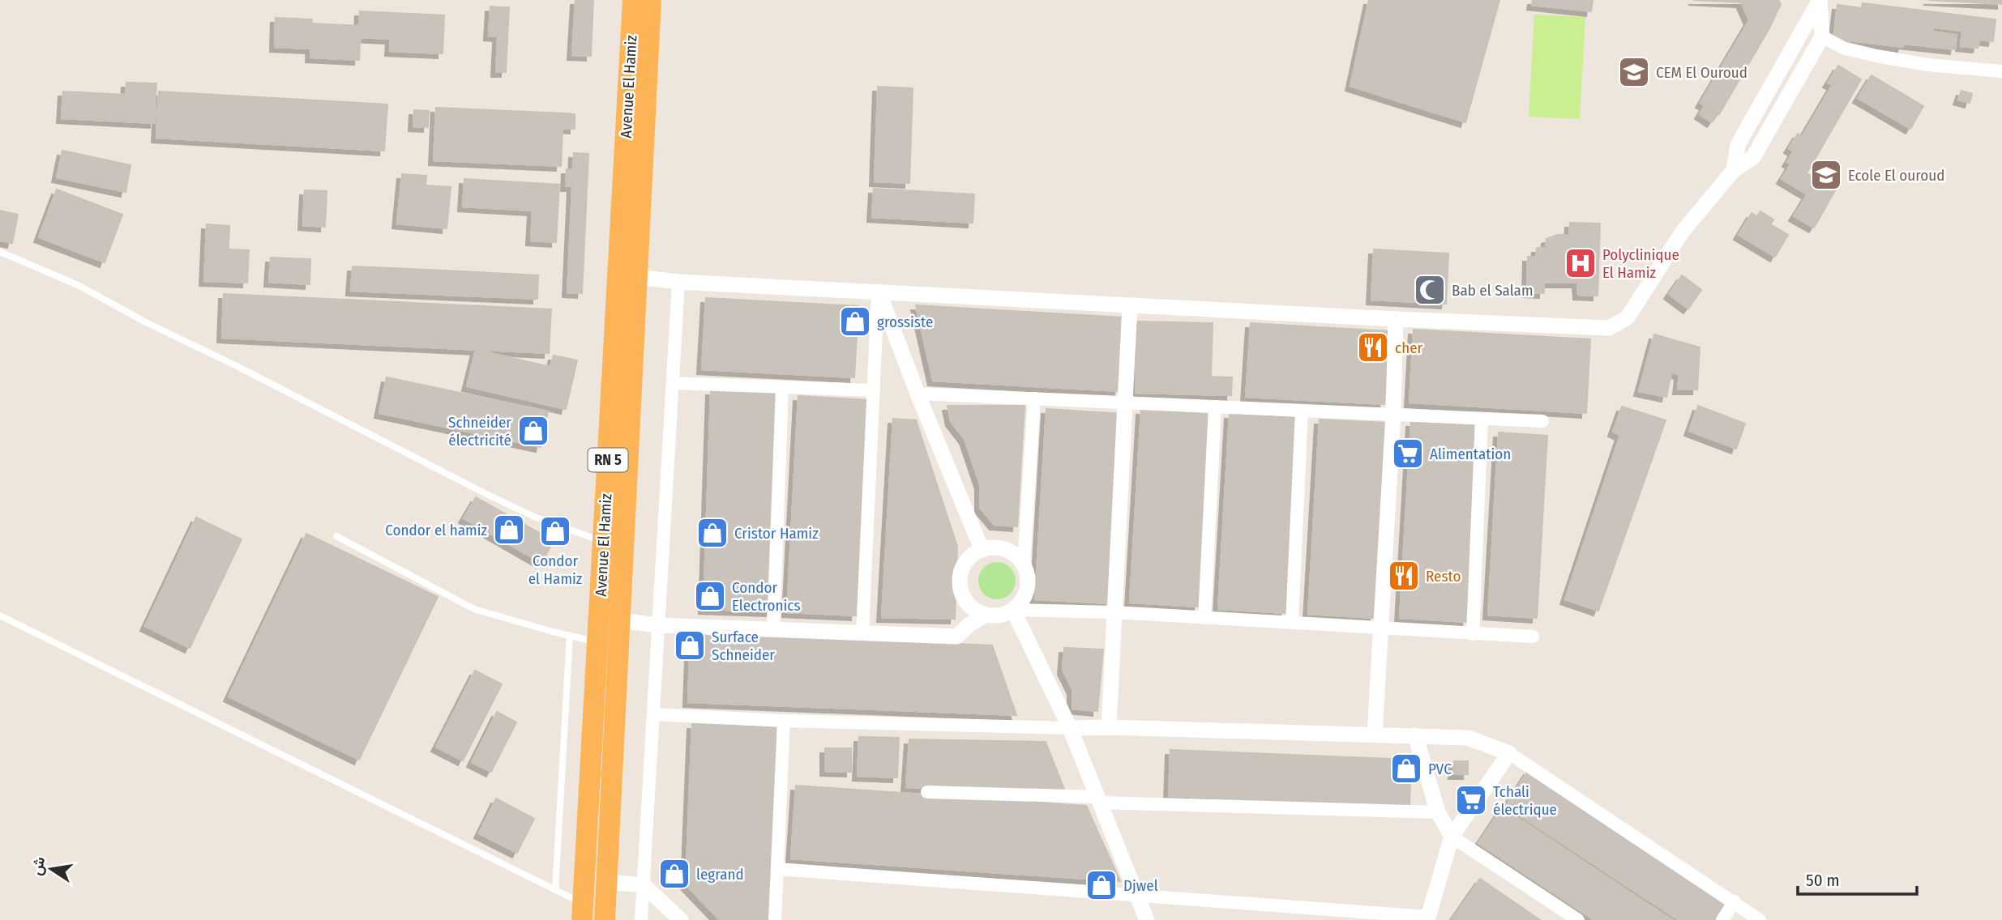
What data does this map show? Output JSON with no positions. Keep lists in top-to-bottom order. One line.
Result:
{"streets":{"highway":["Avenue El Hamiz","RN 5"]},"places":{"school or university":["CEM El Ouroud","Ecole El ouroud"],"hospital":["Polyclinique El Hamiz"],"mosque":["Bab el Salam"],"shop":["grossiste","Schneider électricité","Condor el hamiz","Condor el Hamiz","Cristor Hamiz","Condor Electronics","Surface Schneider","PVC","legrand","Djwel"],"restaurant":["cher","Resto"],"supermarket":["Alimentation","Tchali électrique"]},"scale_bar":"50 m","north":"left"}
